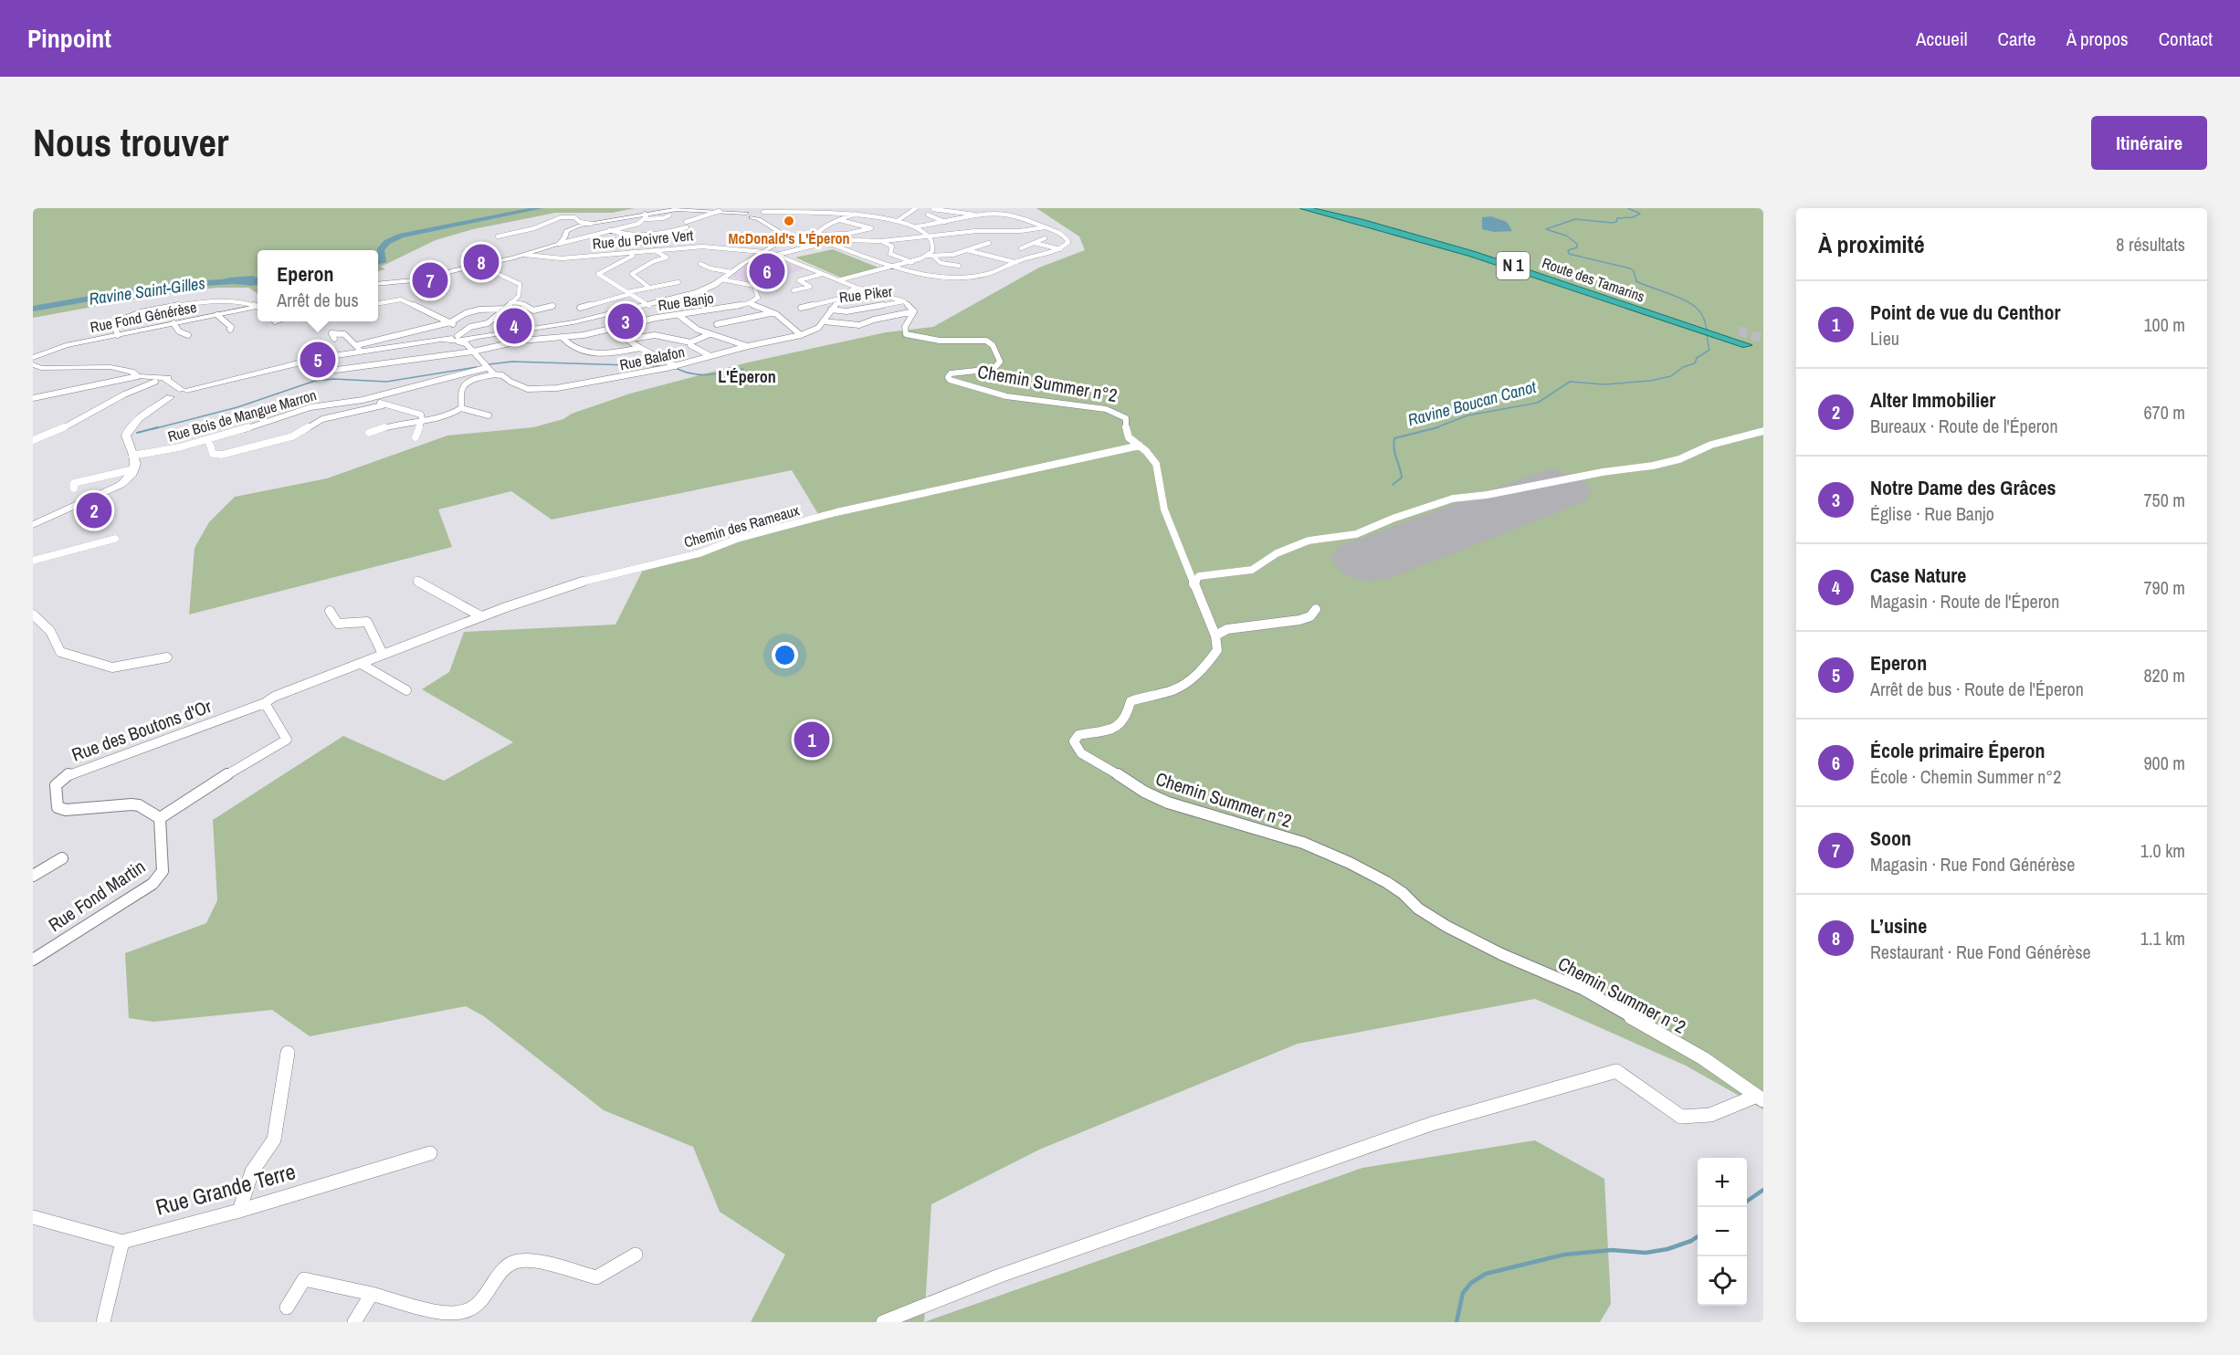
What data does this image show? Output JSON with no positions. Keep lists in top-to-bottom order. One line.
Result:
{"streets":{"highway":["N 1","Route des Tamarins"],"street":["Rue du Poivre Vert","Rue Piker","Rue Banjo","Rue Fond Générèse","Rue Balafon","Chemin Summer n°2","Rue Bois de Mangue Marron","Chemin des Rameaux","Rue des Boutons d'Or","Rue Fond Martin","Rue Grande Terre"]},"crossings":[["Rue Piker","Rue Balafon"],["Rue Banjo","Rue Balafon"],["Rue Balafon","Rue Bois de Mangue Marron"],["Chemin Summer n°2","Chemin des Rameaux"],["Chemin des Rameaux","Rue des Boutons d'Or"],["Rue des Boutons d'Or","Rue Fond Martin"]],"districts":["L'Éperon"],"water":["Ravine Saint-Gilles","Ravine Boucan Canot"],"places":["McDonald's L'Éperon"],"page":{"header":"Pinpoint","nav":["Accueil","Carte","À propos","Contact"],"buttons":"Itinéraire","title":"Nous trouver","heading":["À proximité","8 résultats"],"pins":["8","6","7","3","4","5","2","1"],"popup":["Eperon","Arrêt de bus"],"list":[{"mark":"1","name":"Point de vue du Centhor","note":"Lieu","value":"100 m"},{"mark":"2","name":"Alter Immobilier","note":"Bureaux · Route de l'Éperon","value":"670 m"},{"mark":"3","name":"Notre Dame des Grâces","note":"Église · Rue Banjo","value":"750 m"},{"mark":"4","name":"Case Nature","note":"Magasin · Route de l'Éperon","value":"790 m"},{"mark":"5","name":"Eperon","note":"Arrêt de bus · Route de l'Éperon","value":"820 m"},{"mark":"6","name":"École primaire Éperon","note":"École · Chemin Summer n°2","value":"900 m"},{"mark":"7","name":"Soon","note":"Magasin · Rue Fond Générèse","value":"1.0 km"},{"mark":"8","name":"L’usine","note":"Restaurant · Rue Fond Générèse","value":"1.1 km"}],"map_buttons":["+","−"]}}
